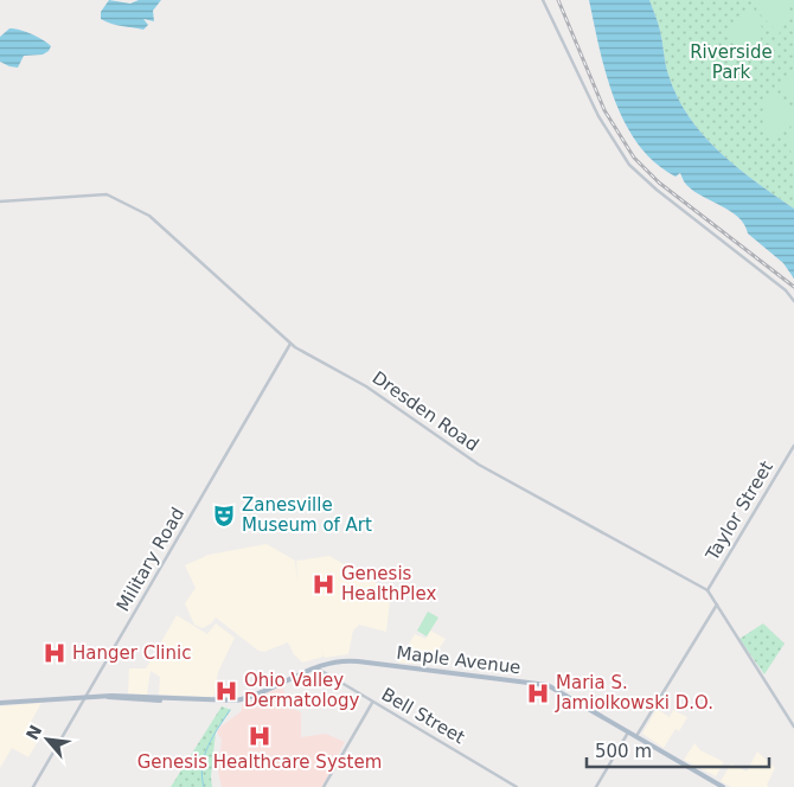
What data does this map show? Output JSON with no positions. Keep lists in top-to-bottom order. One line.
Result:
{"streets":{"main road":["Maple Avenue"],"street":["Dresden Road","Taylor Street","Military Road","Bell Street"]},"crossings":[["Dresden Road","Taylor Street"],["Dresden Road","Military Road"],["Military Road","Maple Avenue"],["Maple Avenue","Bell Street"]],"parks":["Riverside Park"],"places":{"theatre":["Zanesville Museum of Art"],"hospital":["Genesis HealthPlex","Hanger Clinic","Ohio Valley Dermatology","Maria S. Jamiolkowski D.O.","Genesis Healthcare System"]},"scale_bar":"500 m","north":"top left"}
